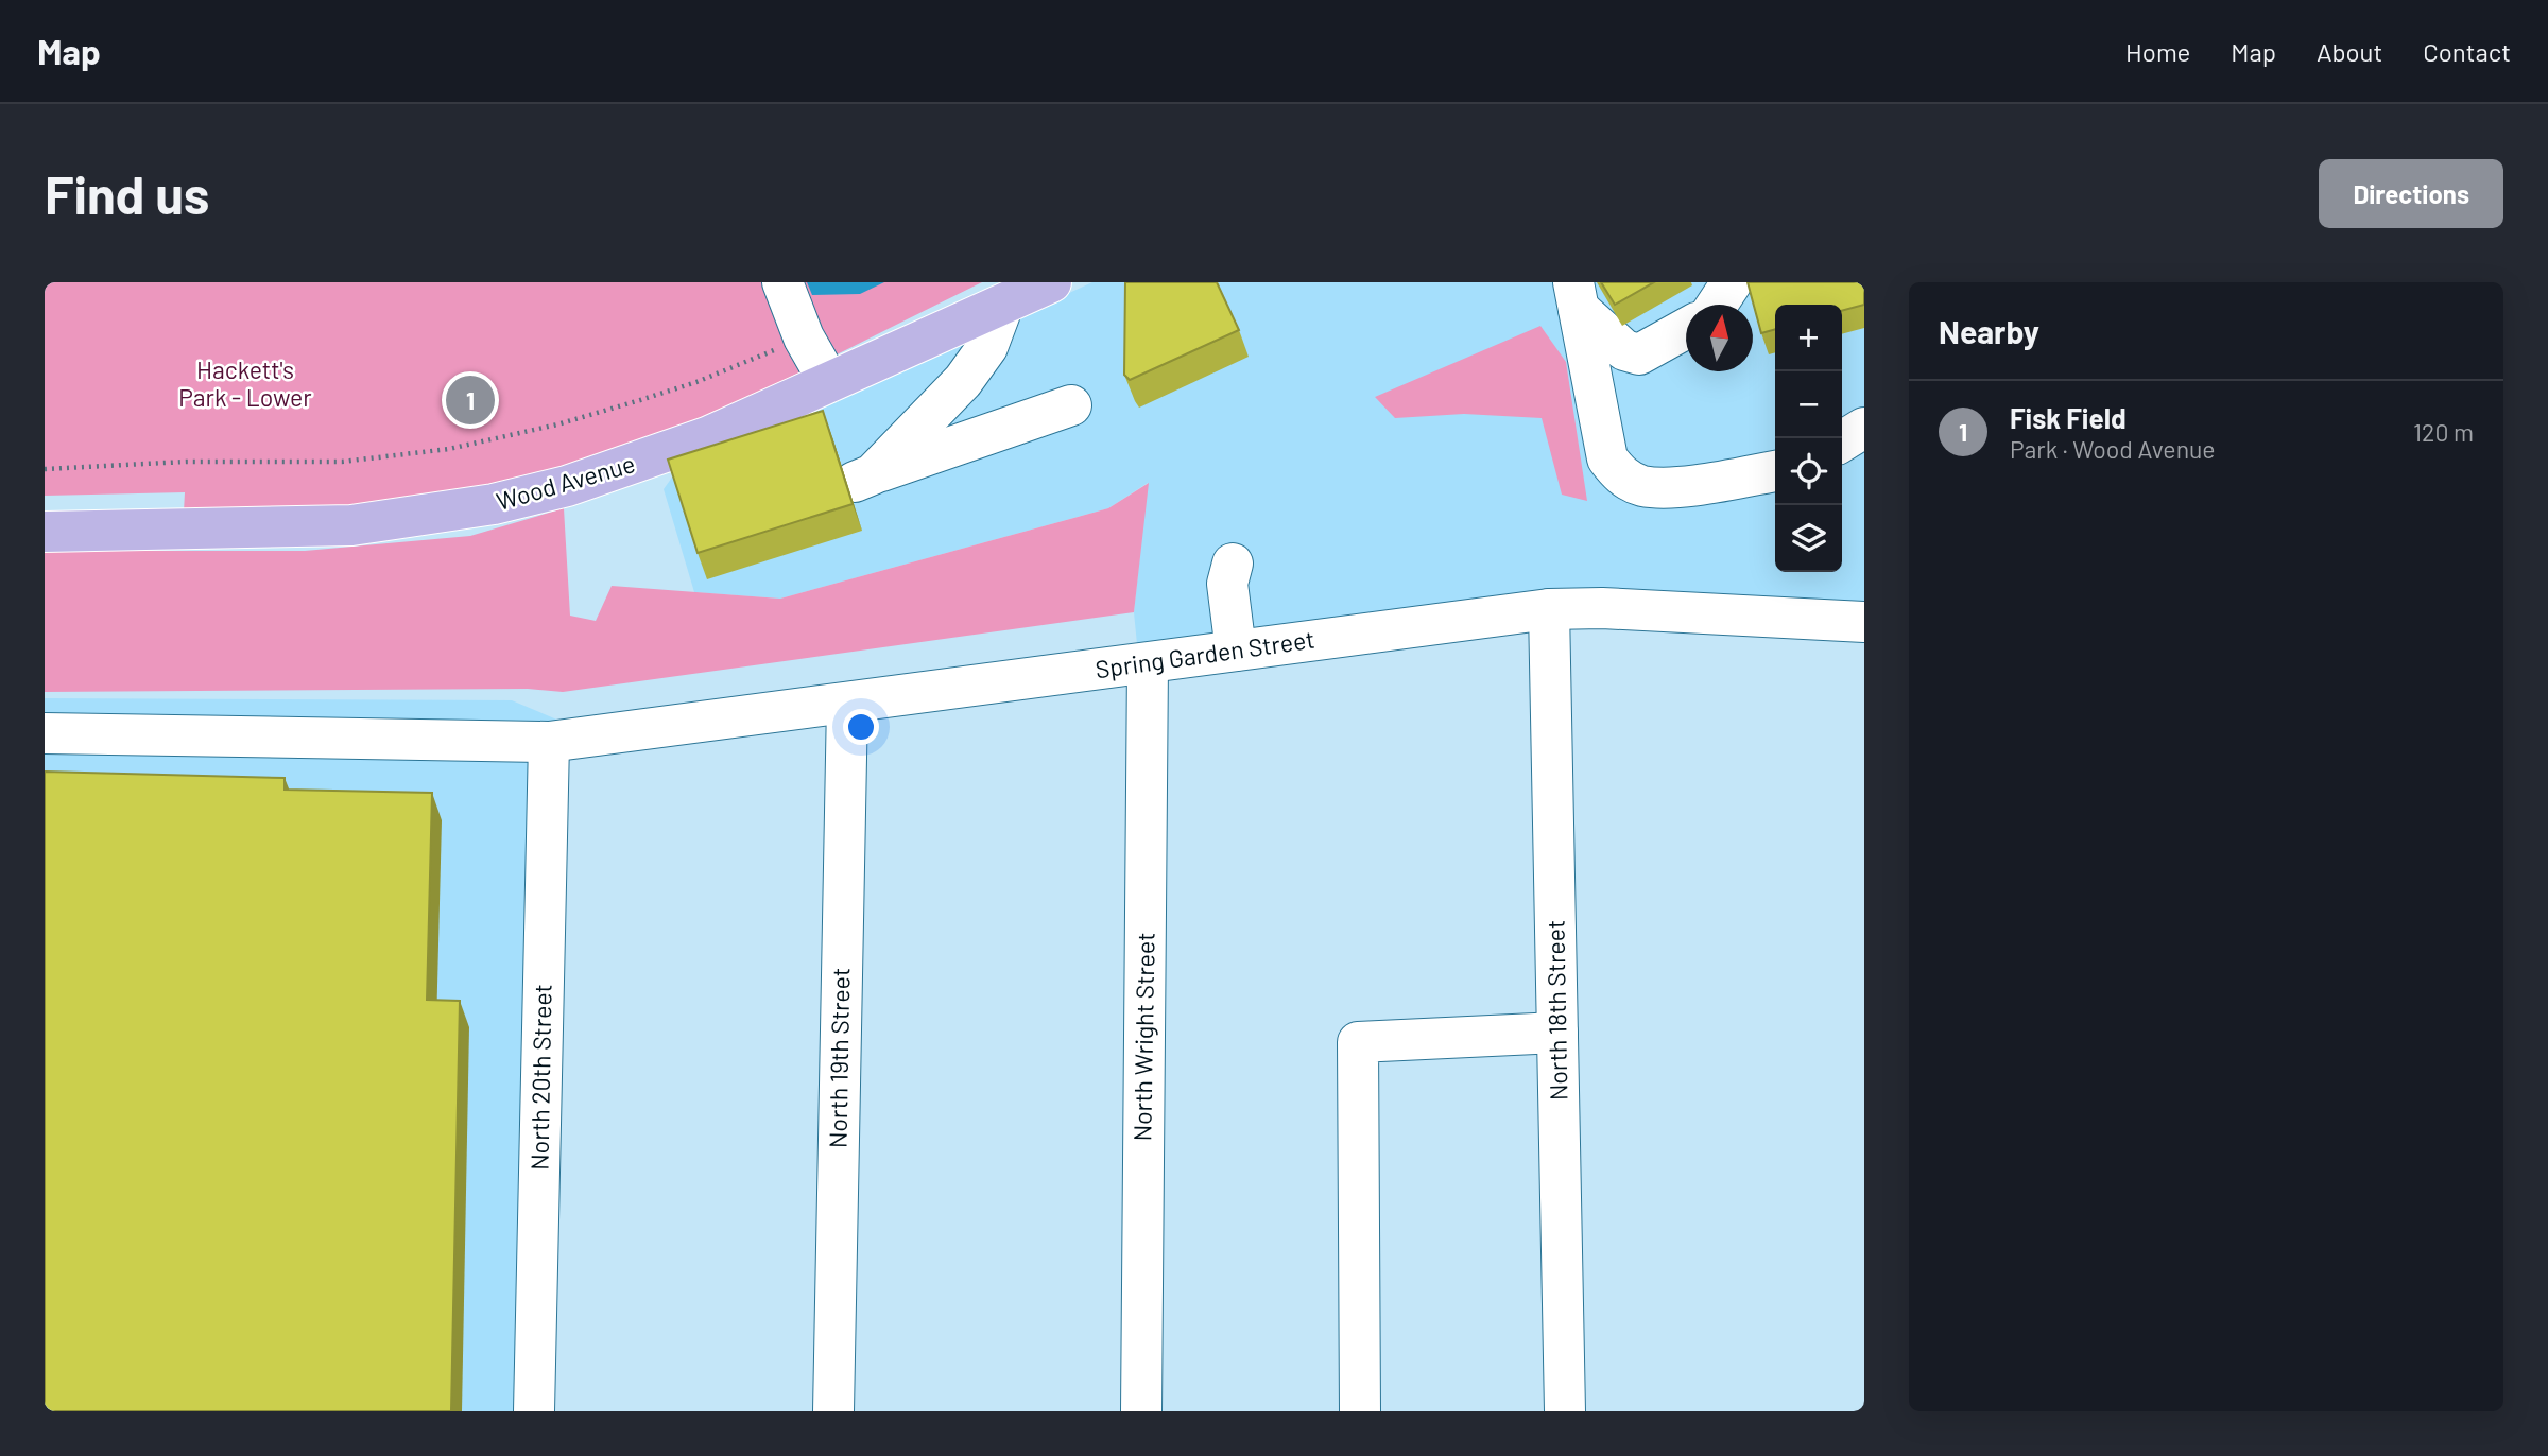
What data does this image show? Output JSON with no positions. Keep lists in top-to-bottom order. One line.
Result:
{"streets":{"main road":["Wood Avenue"],"street":["Spring Garden Street","North 18th Street","North Wright Street","North 19th Street","North 20th Street"]},"crossings":[["Spring Garden Street","North 18th Street"],["Spring Garden Street","North Wright Street"],["Spring Garden Street","North 19th Street"],["Spring Garden Street","North 20th Street"]],"parks":["Hackett's Park - Lower"],"north":"top","page":{"header":"Map","nav":["Home","Map","About","Contact"],"buttons":"Directions","title":"Find us","heading":"Nearby","map_buttons":["+","−"],"pins":"1","list":[{"mark":"1","name":"Fisk Field","note":"Park · Wood Avenue","value":"120 m"}]}}
